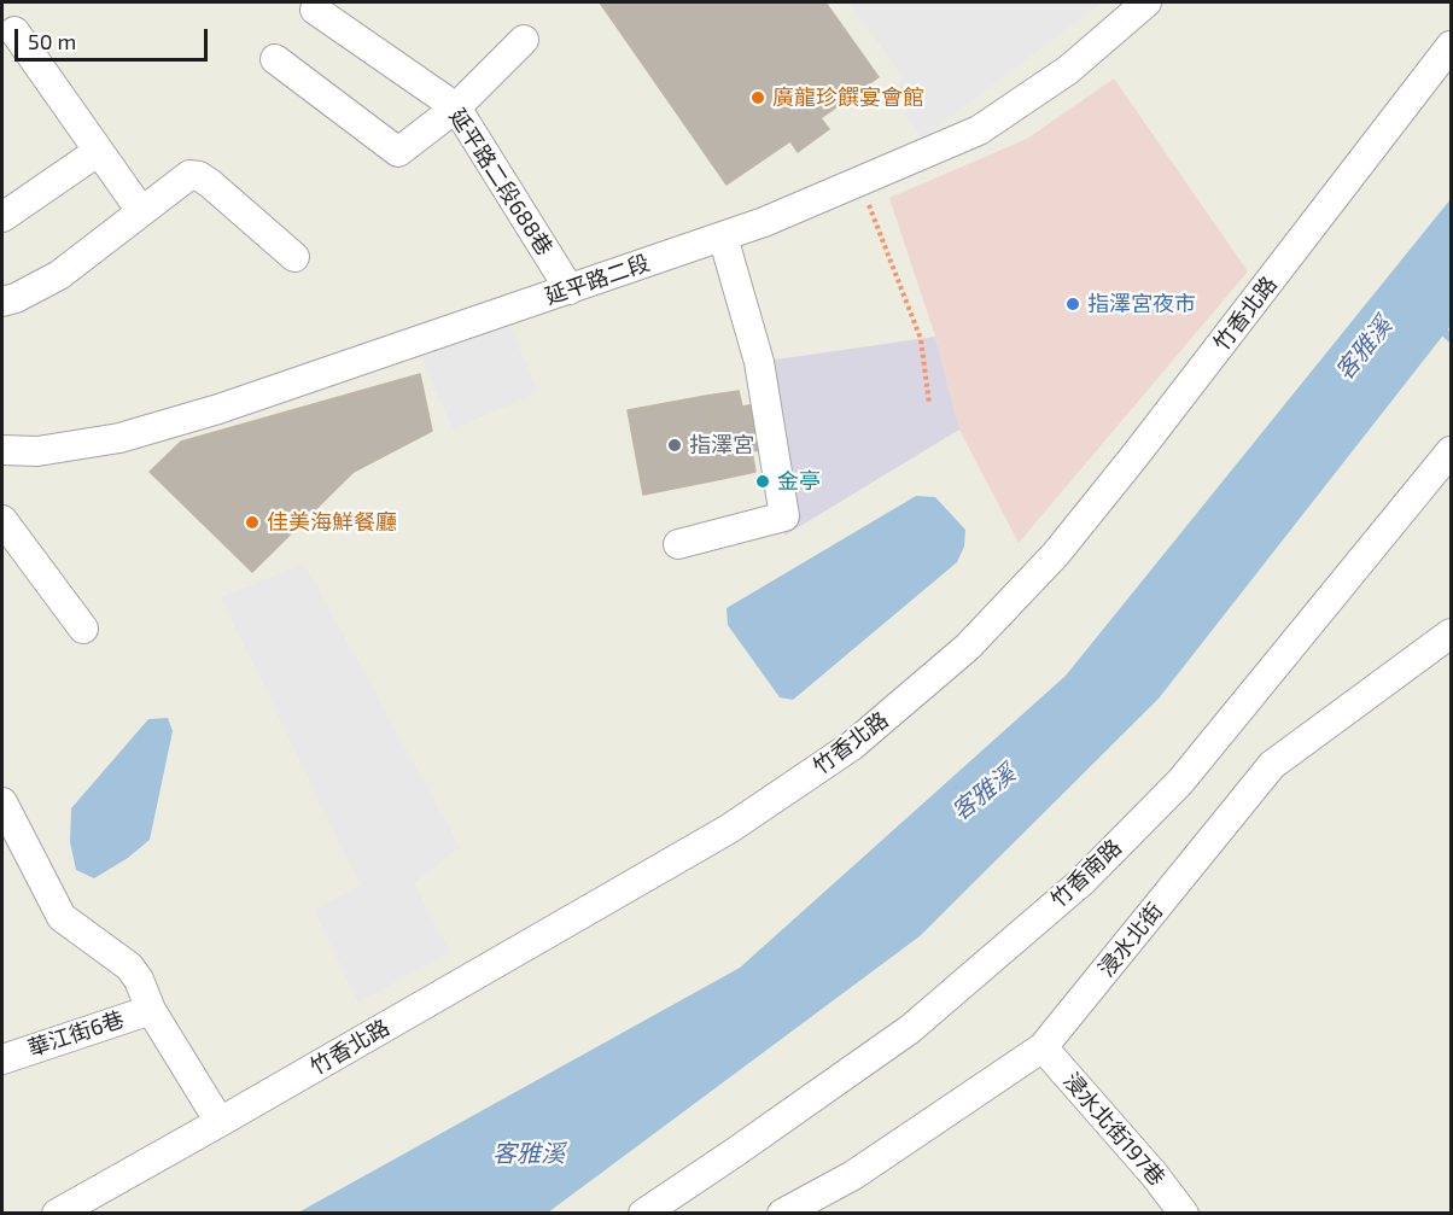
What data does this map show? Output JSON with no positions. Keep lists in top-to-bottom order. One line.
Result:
{"streets":{"street":["延平路二段688巷","延平路二段","竹香北路","竹香南路","浸水北街","華江街6巷","浸水北街197巷"]},"crossings":[["延平路二段688巷","延平路二段"],["浸水北街","浸水北街197巷"]],"water":["客雅溪"],"places":["廣龍珍饌宴會館","指澤宮夜市","指澤宮","金亭","佳美海鮮餐廳"],"scale_bar":"50 m"}
